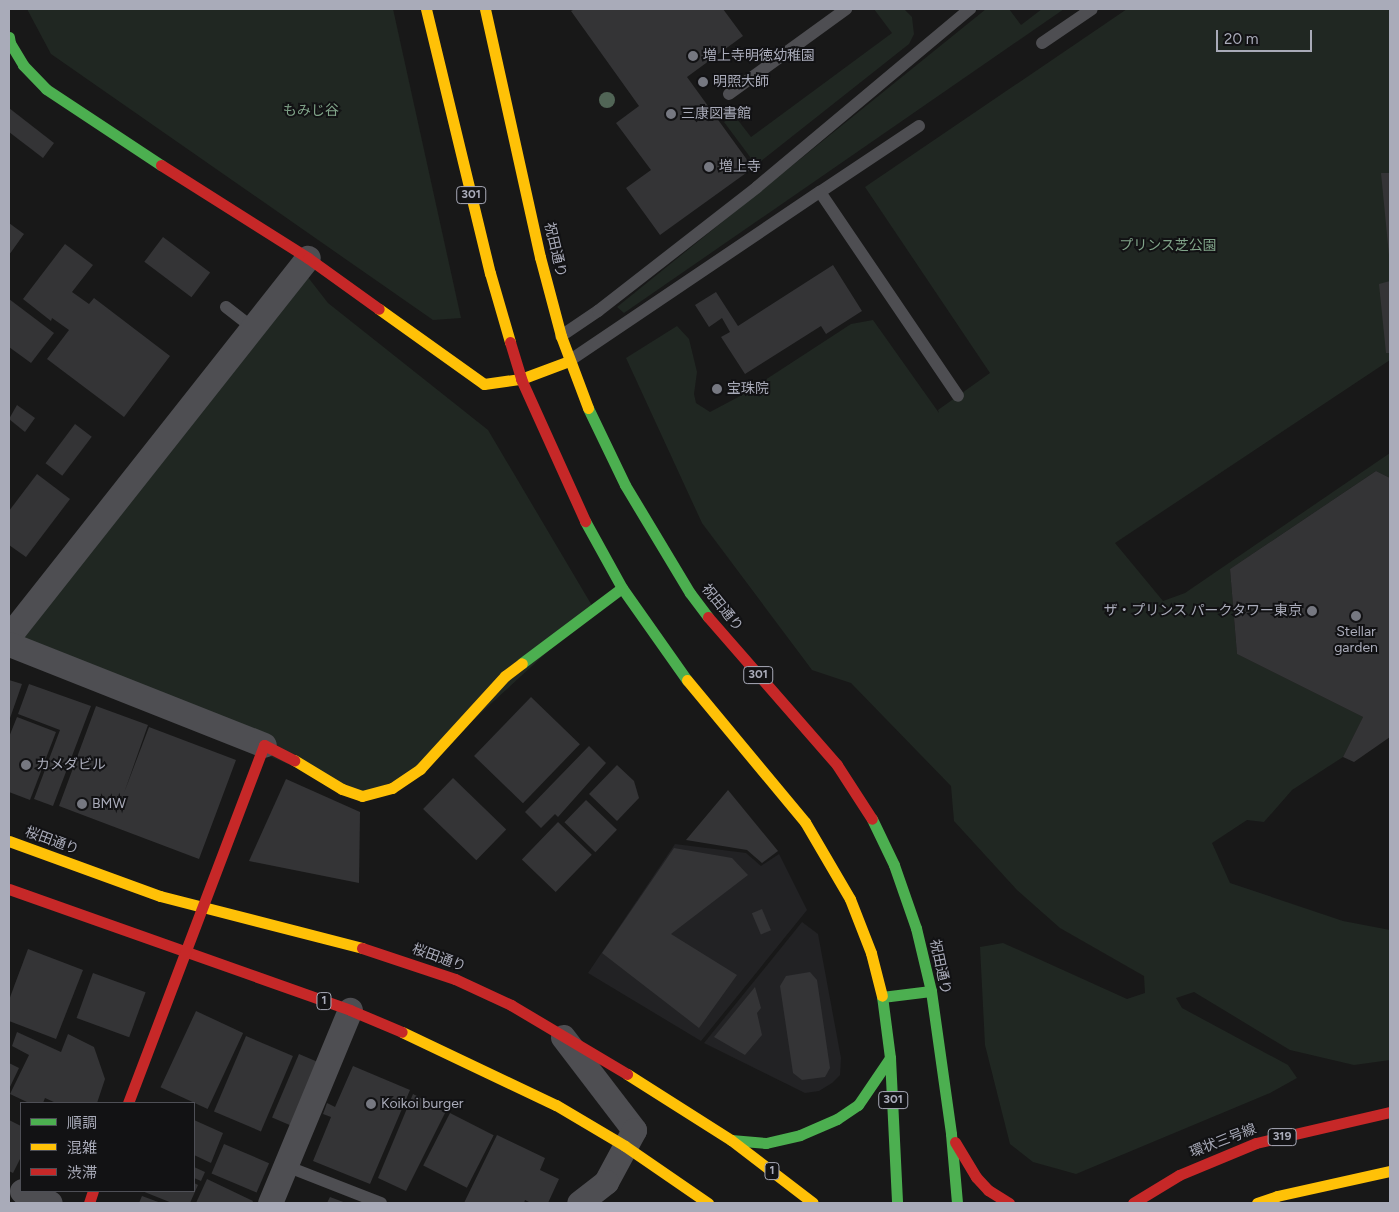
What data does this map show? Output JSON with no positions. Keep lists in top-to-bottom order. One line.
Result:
{"streets":{"main road":["301","祝田通り","桜田通り","1","319","環状三号線"]},"parks":["もみじ谷","プリンス芝公園"],"places":["増上寺明徳幼稚園","明照大師","三康図書館","増上寺","宝珠院","ザ・プリンス パークタワー東京","Stellar garden","カメダビル","BMW","Koikoi burger"],"legend":["順調","混雑","渋滞"],"scale_bar":"20 m"}
